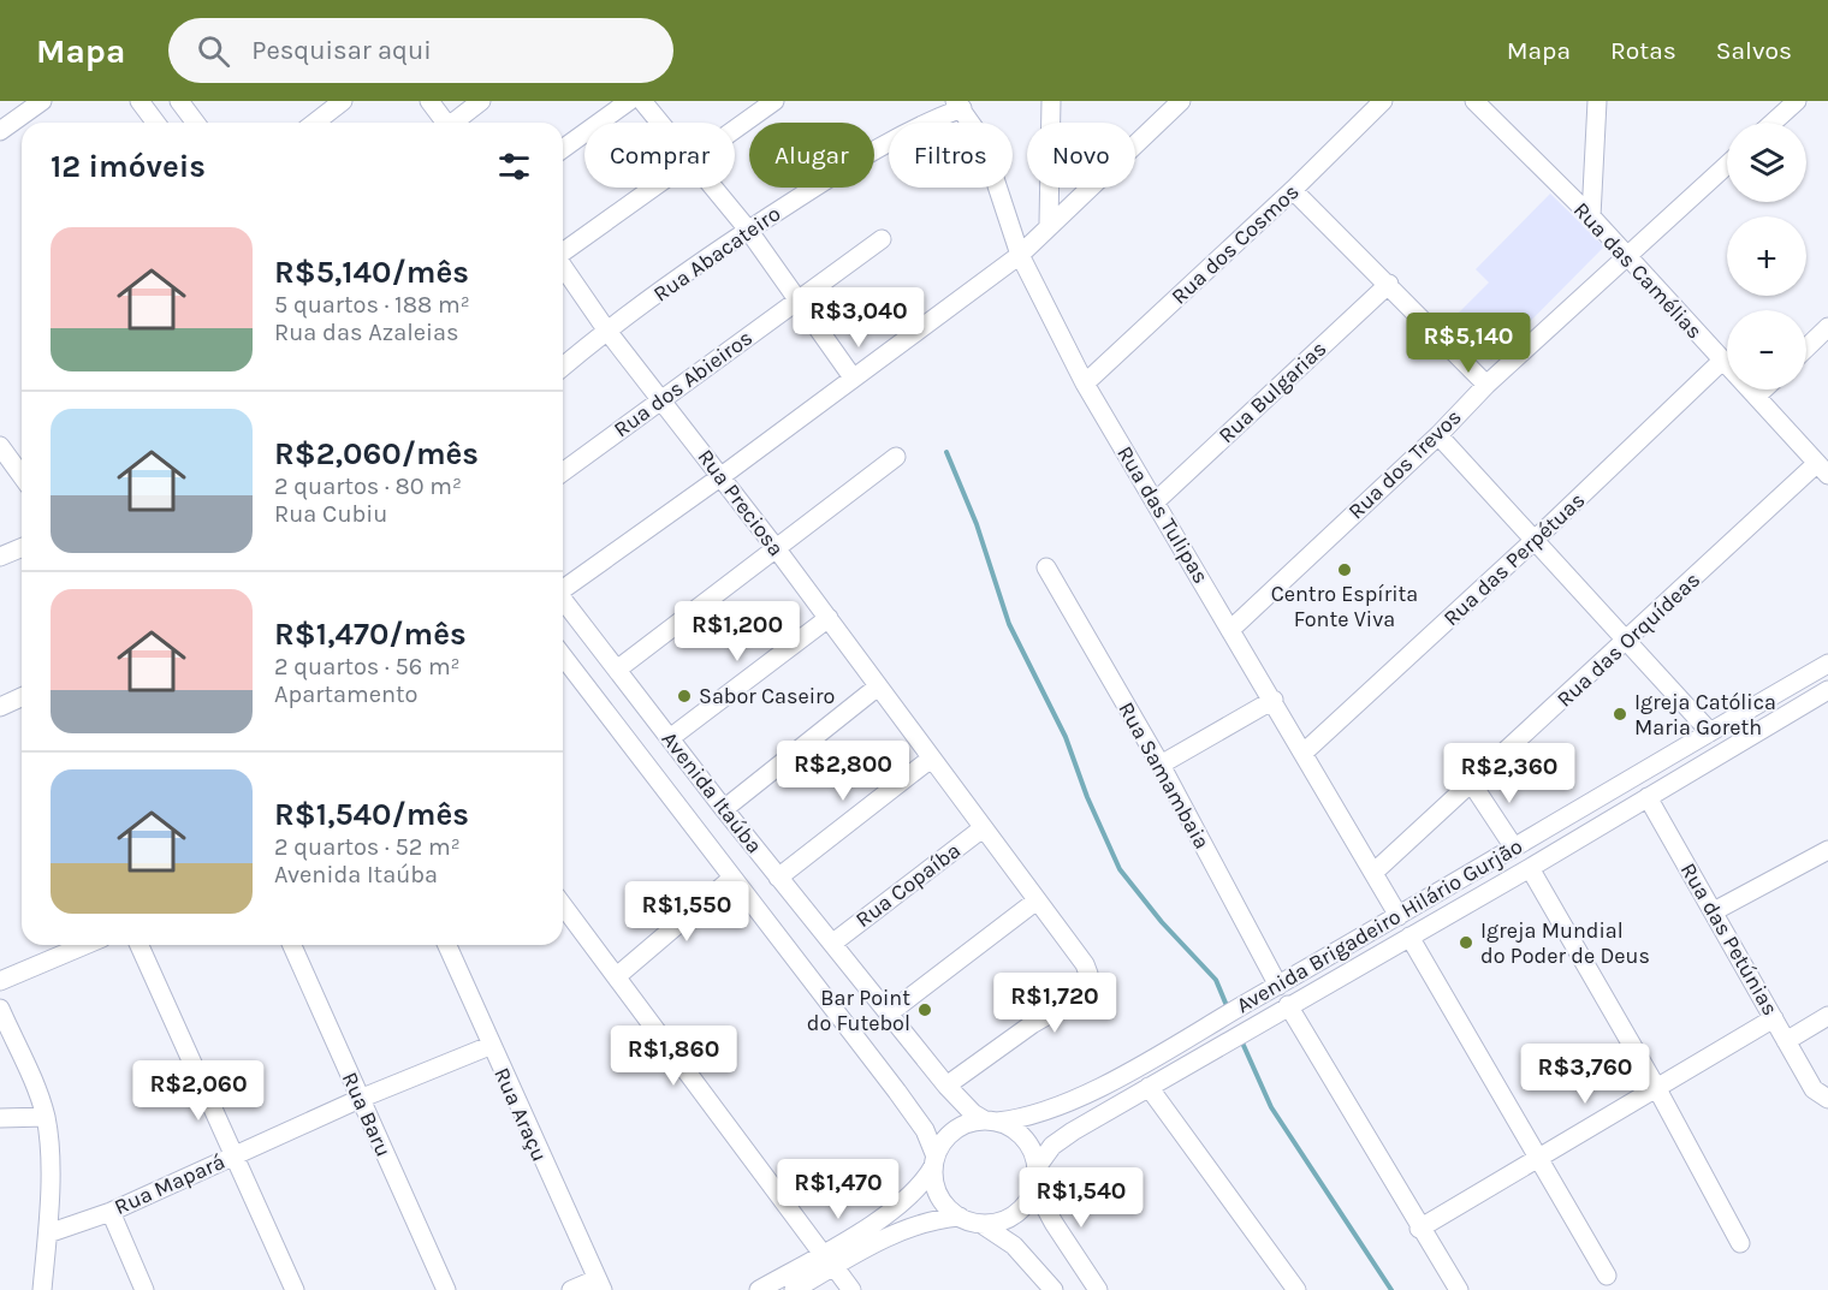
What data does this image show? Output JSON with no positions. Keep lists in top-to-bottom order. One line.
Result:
{"streets":{"street":["Rua dos Cosmos","Rua Abacateiro","Rua das Camélias","Rua dos Abieiros","Rua Bulgarias","Rua dos Trevos","Rua Preciosa","Rua das Tulipas","Rua das Perpétuas","Rua das Orquídeas","Rua Samambaia","Avenida Itaúba","Rua Copaíba","Avenida Brigadeiro Hilário Gurjão","Rua das Petúnias","Rua Baru","Rua Araçu","Rua Mapará"]},"crossings":[["Rua dos Cosmos","Rua das Tulipas"],["Rua Abacateiro","Rua Preciosa"],["Rua Abacateiro","Rua das Tulipas"],["Rua das Camélias","Rua dos Trevos"],["Rua das Camélias","Rua das Perpétuas"],["Rua das Camélias","Rua das Orquídeas"],["Rua dos Abieiros","Rua Preciosa"],["Rua Bulgarias","Rua das Tulipas"],["Rua dos Trevos","Rua das Tulipas"],["Rua Preciosa","Avenida Itaúba"],["Rua Preciosa","Rua Copaíba"],["Rua das Tulipas","Rua das Perpétuas"],["Rua das Tulipas","Rua das Orquídeas"],["Rua das Tulipas","Avenida Brigadeiro Hilário Gurjão"],["Rua Samambaia","Avenida Brigadeiro Hilário Gurjão"],["Avenida Itaúba","Rua Copaíba"],["Avenida Itaúba","Avenida Brigadeiro Hilário Gurjão"],["Avenida Brigadeiro Hilário Gurjão","Rua das Petúnias"],["Rua Baru","Rua Mapará"],["Rua Araçu","Rua Mapará"]],"places":["Centro Espírita Fonte Viva","Sabor Caseiro","Igreja Católica Maria Goreth","Igreja Mundial do Poder de Deus","Bar Point do Futebol"],"page":{"header":"Mapa","search":"Pesquisar aqui","nav":["Mapa","Rotas","Salvos"],"map_buttons":["+","−"],"chip":["Comprar","Alugar","Filtros","Novo"],"heading":"12 imóveis","list":[{"name":"R$5,140/mês","note":"5 quartos · 188 m² · Rua das Azaleias"},{"name":"R$2,060/mês","note":"2 quartos · 80 m² · Rua Cubiu"},{"name":"R$1,470/mês","note":"2 quartos · 56 m² · Apartamento"},{"name":"R$1,540/mês","note":"2 quartos · 52 m² · Avenida Itaúba"}],"price":["R$3,040","R$5,140","R$1,200","R$2,800","R$2,360","R$1,550","R$1,720","R$1,860","R$3,760","R$2,060","R$1,470","R$1,540"]}}
